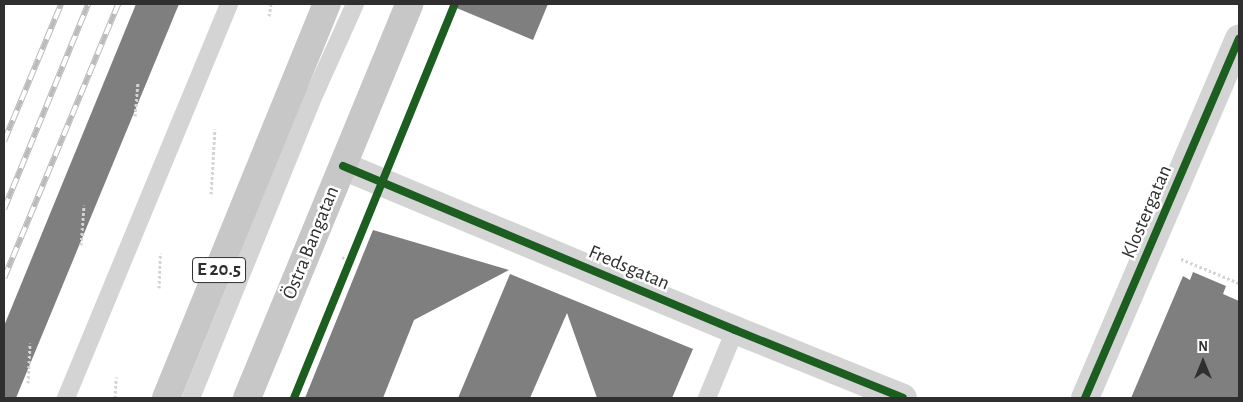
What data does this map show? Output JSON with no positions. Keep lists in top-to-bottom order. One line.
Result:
{"streets":{"main road":["Östra Bangatan","E 20.5"],"street":["Klostergatan","Fredsgatan"]},"crossings":[["Östra Bangatan","Fredsgatan"]],"north":"top"}
